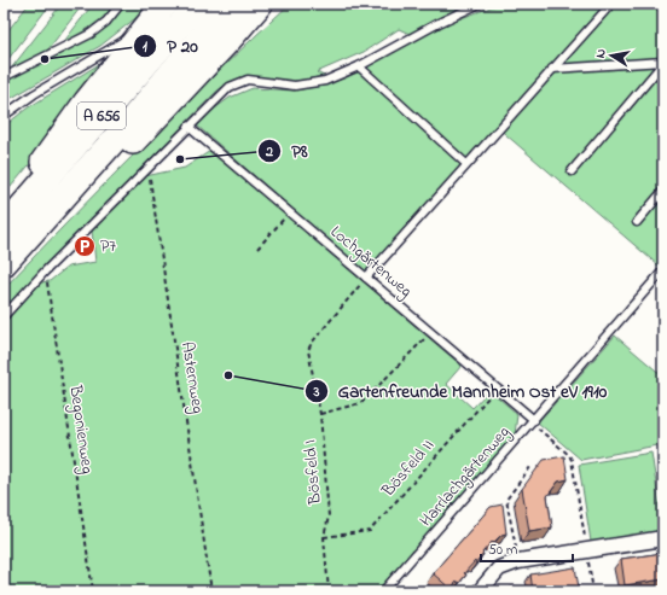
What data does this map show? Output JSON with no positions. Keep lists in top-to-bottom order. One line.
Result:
{"streets":{"highway":["A 656"],"lane":["Lochgärtenweg","Harrlachgärtenweg"],"path":["Asternweg","Begonienweg","Bösfeld II","Bösfeld I"]},"crossings":[["Lochgärtenweg","Bösfeld II"],["Lochgärtenweg","Bösfeld I"],["Lochgärtenweg","Harrlachgärtenweg"],["Bösfeld II","Bösfeld I"]],"places":{"other":["P 20","P8","Gartenfreunde Mannheim Ost eV 1910"],"parking":["P7"]},"scale_bar":"50 m","north":"left"}
